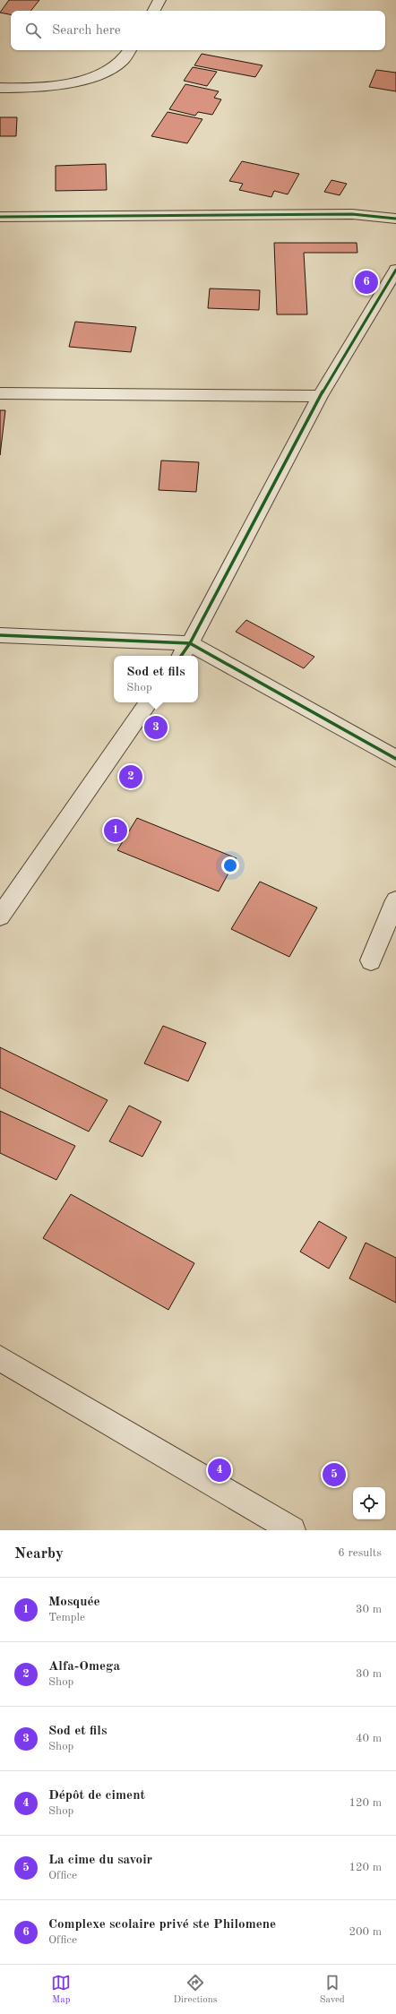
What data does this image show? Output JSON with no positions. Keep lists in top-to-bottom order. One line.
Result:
{"page":{"search":"Search here","pins":["6","3","2","1","4","5"],"popup":["Sod et fils","Shop"],"heading":["Nearby","6 results"],"list":[{"mark":"1","name":"Mosquée","note":"Temple","value":"30 m"},{"mark":"2","name":"Alfa-Omega","note":"Shop","value":"30 m"},{"mark":"3","name":"Sod et fils","note":"Shop","value":"40 m"},{"mark":"4","name":"Dépôt de ciment","note":"Shop","value":"120 m"},{"mark":"5","name":"La cime du savoir","note":"Office","value":"120 m"},{"mark":"6","name":"Complexe scolaire privé ste Philomene","note":"Office","value":"200 m"}],"nav":["Map","Directions","Saved"]}}
